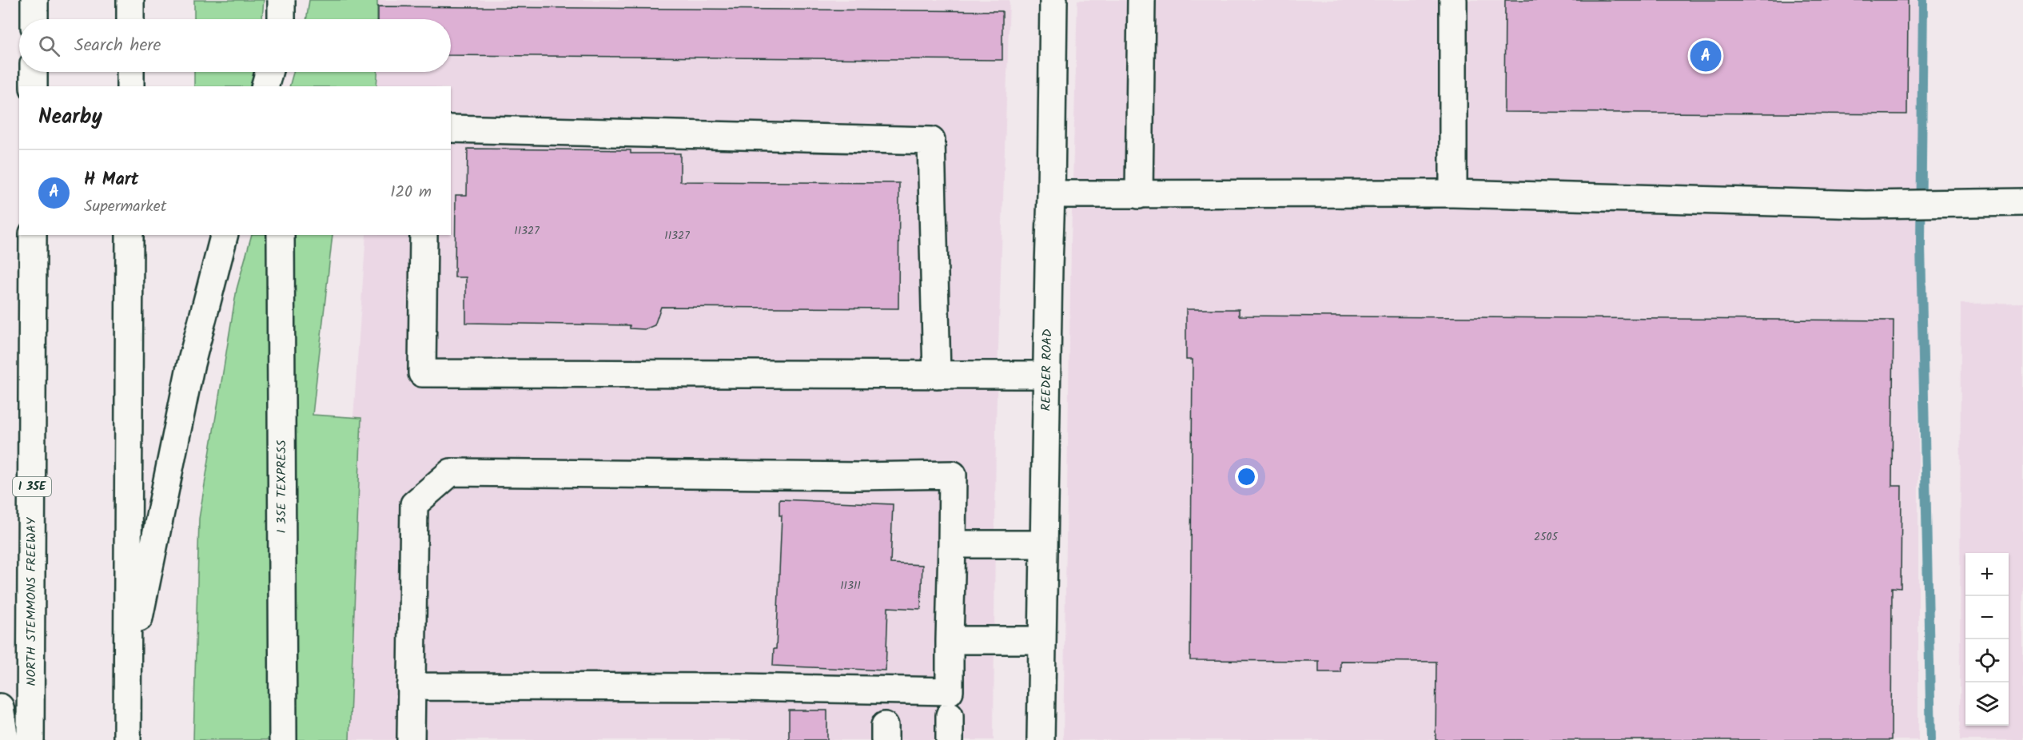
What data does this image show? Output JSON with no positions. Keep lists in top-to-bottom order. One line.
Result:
{"streets":{"main road":["REEDER ROAD","I 35E","I 35E TEXPRESS","NORTH STEMMONS FREEWAY"]},"house_numbers":["11327","11327","2505","11311"],"page":{"search":"Search here","pins":"A","heading":"Nearby","list":[{"mark":"A","name":"H Mart","note":"Supermarket","value":"120 m"}],"map_buttons":["+","−"]}}
